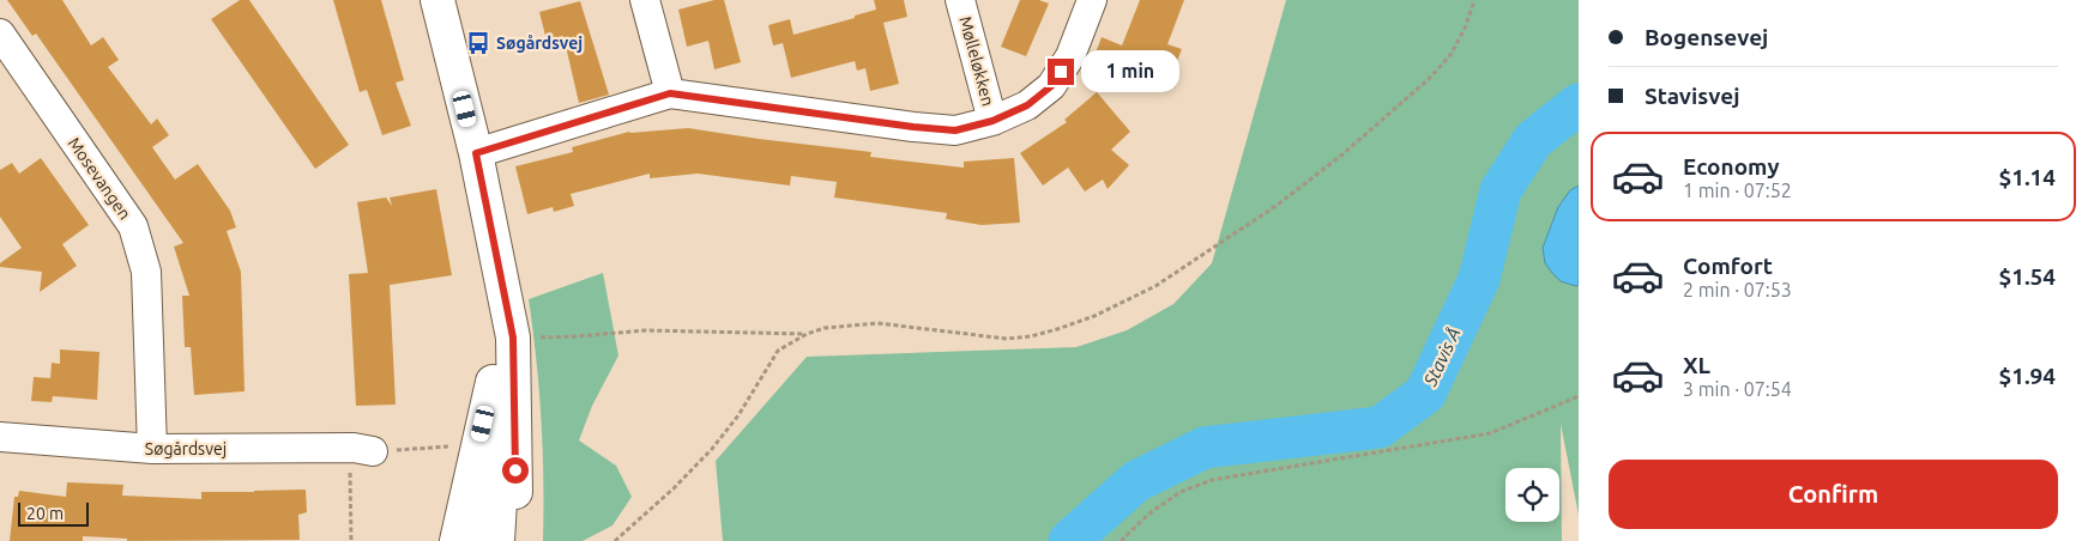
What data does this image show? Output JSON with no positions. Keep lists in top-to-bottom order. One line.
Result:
{"streets":{"street":["Mølleløkken","Mosevangen","Søgårdsvej"]},"crossings":[["Mosevangen","Søgårdsvej"]],"water":["Stavis Å"],"places":{"bus stop":["Søgårdsvej"]},"scale_bar":"20 m","page":{"banner":["Bogensevej","Stavisvej"],"bubble":"1 min","list":[{"name":"Economy","note":"1 min · 07:52","value":"$1.14"},{"name":"Comfort","note":"2 min · 07:53","value":"$1.54"},{"name":"XL","note":"3 min · 07:54","value":"$1.94"}],"buttons":"Confirm","scale":"20 m"}}
